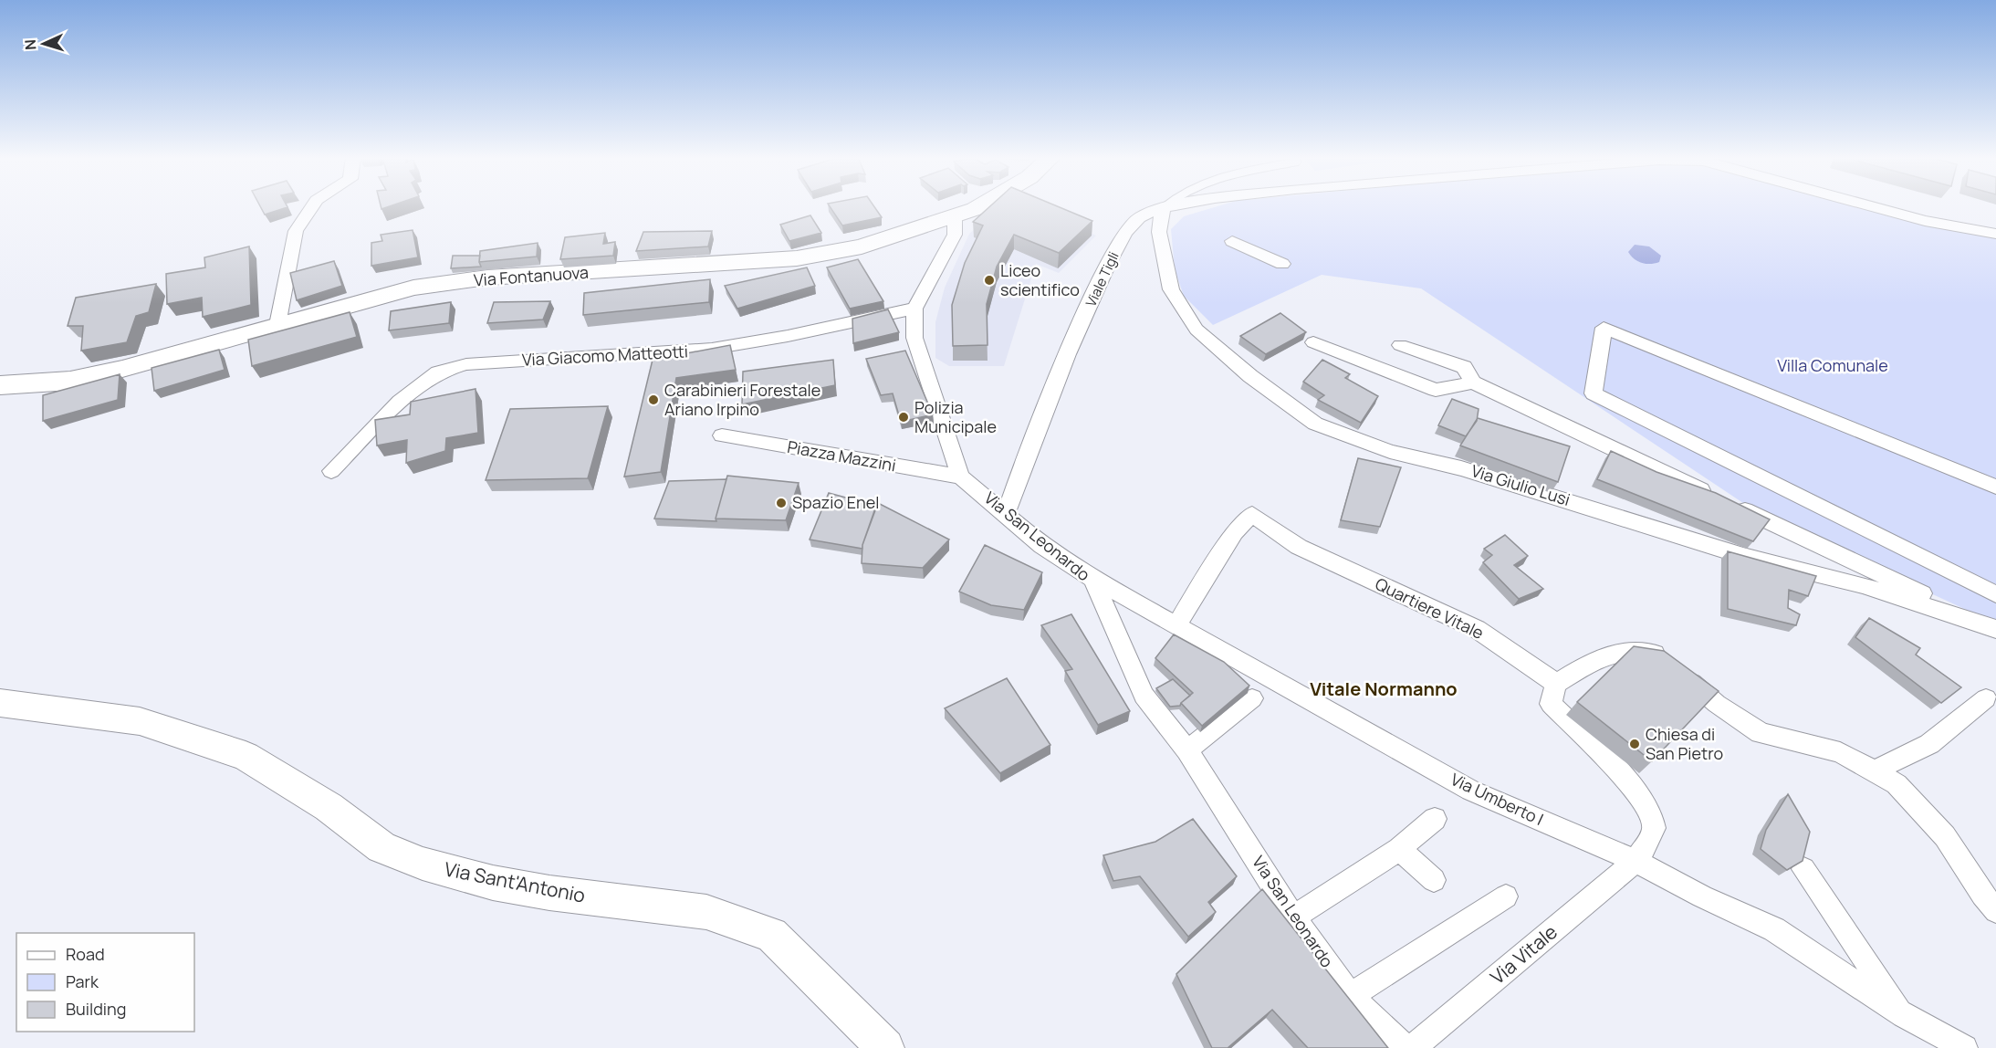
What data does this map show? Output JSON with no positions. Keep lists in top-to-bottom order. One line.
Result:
{"streets":{"street":["Via Fontanuova","Viale Tigli","Via Giacomo Matteotti","Piazza Mazzini","Via Giulio Lusi","Via San Leonardo","Quartiere Vitale","Via Umberto I","Via Sant'Antonio","Via Vitale"]},"crossings":[["Via Fontanuova","Via San Leonardo"],["Viale Tigli","Via Giulio Lusi"],["Viale Tigli","Via San Leonardo"],["Via Giacomo Matteotti","Via San Leonardo"],["Piazza Mazzini","Via San Leonardo"],["Via San Leonardo","Via Umberto I"],["Quartiere Vitale","Via Umberto I"],["Via Umberto I","Via Vitale"]],"districts":["Vitale Normanno"],"parks":["Villa Comunale"],"places":["Liceo scientifico","Carabinieri Forestale Ariano Irpino","Polizia Municipale","Spazio Enel","Chiesa di San Pietro"],"legend":["Road","Park","Building"],"north":"left"}
